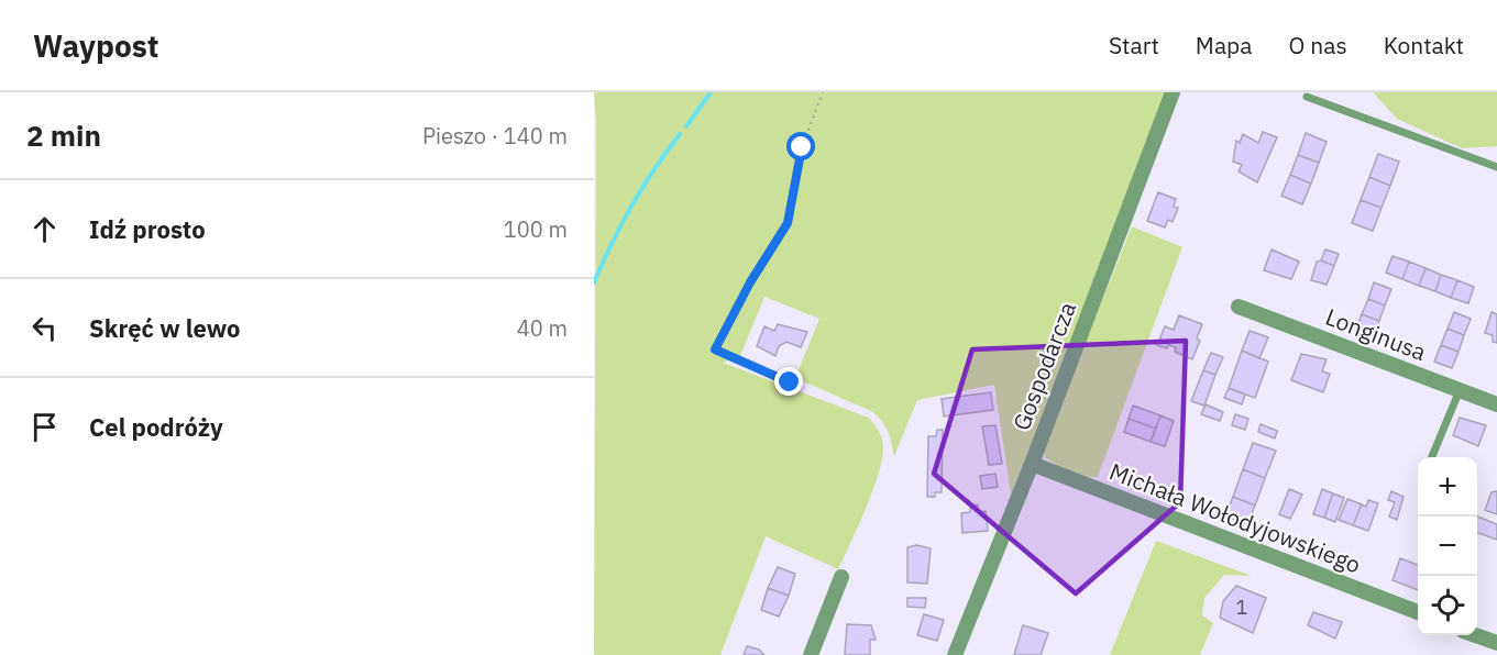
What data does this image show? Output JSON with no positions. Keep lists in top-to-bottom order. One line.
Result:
{"streets":{"street":["Longinusa","Gospodarcza","Michała Wołodyjowskiego"]},"crossings":[["Gospodarcza","Michała Wołodyjowskiego"]],"house_numbers":["1"],"page":{"header":"Waypost","nav":["Start","Mapa","O nas","Kontakt"],"heading":["2 min","Pieszo · 140 m"],"list":[["Idź prosto","100 m"],["Skręć w lewo","40 m"],"Cel podróży"],"map_buttons":["+","−"]}}
